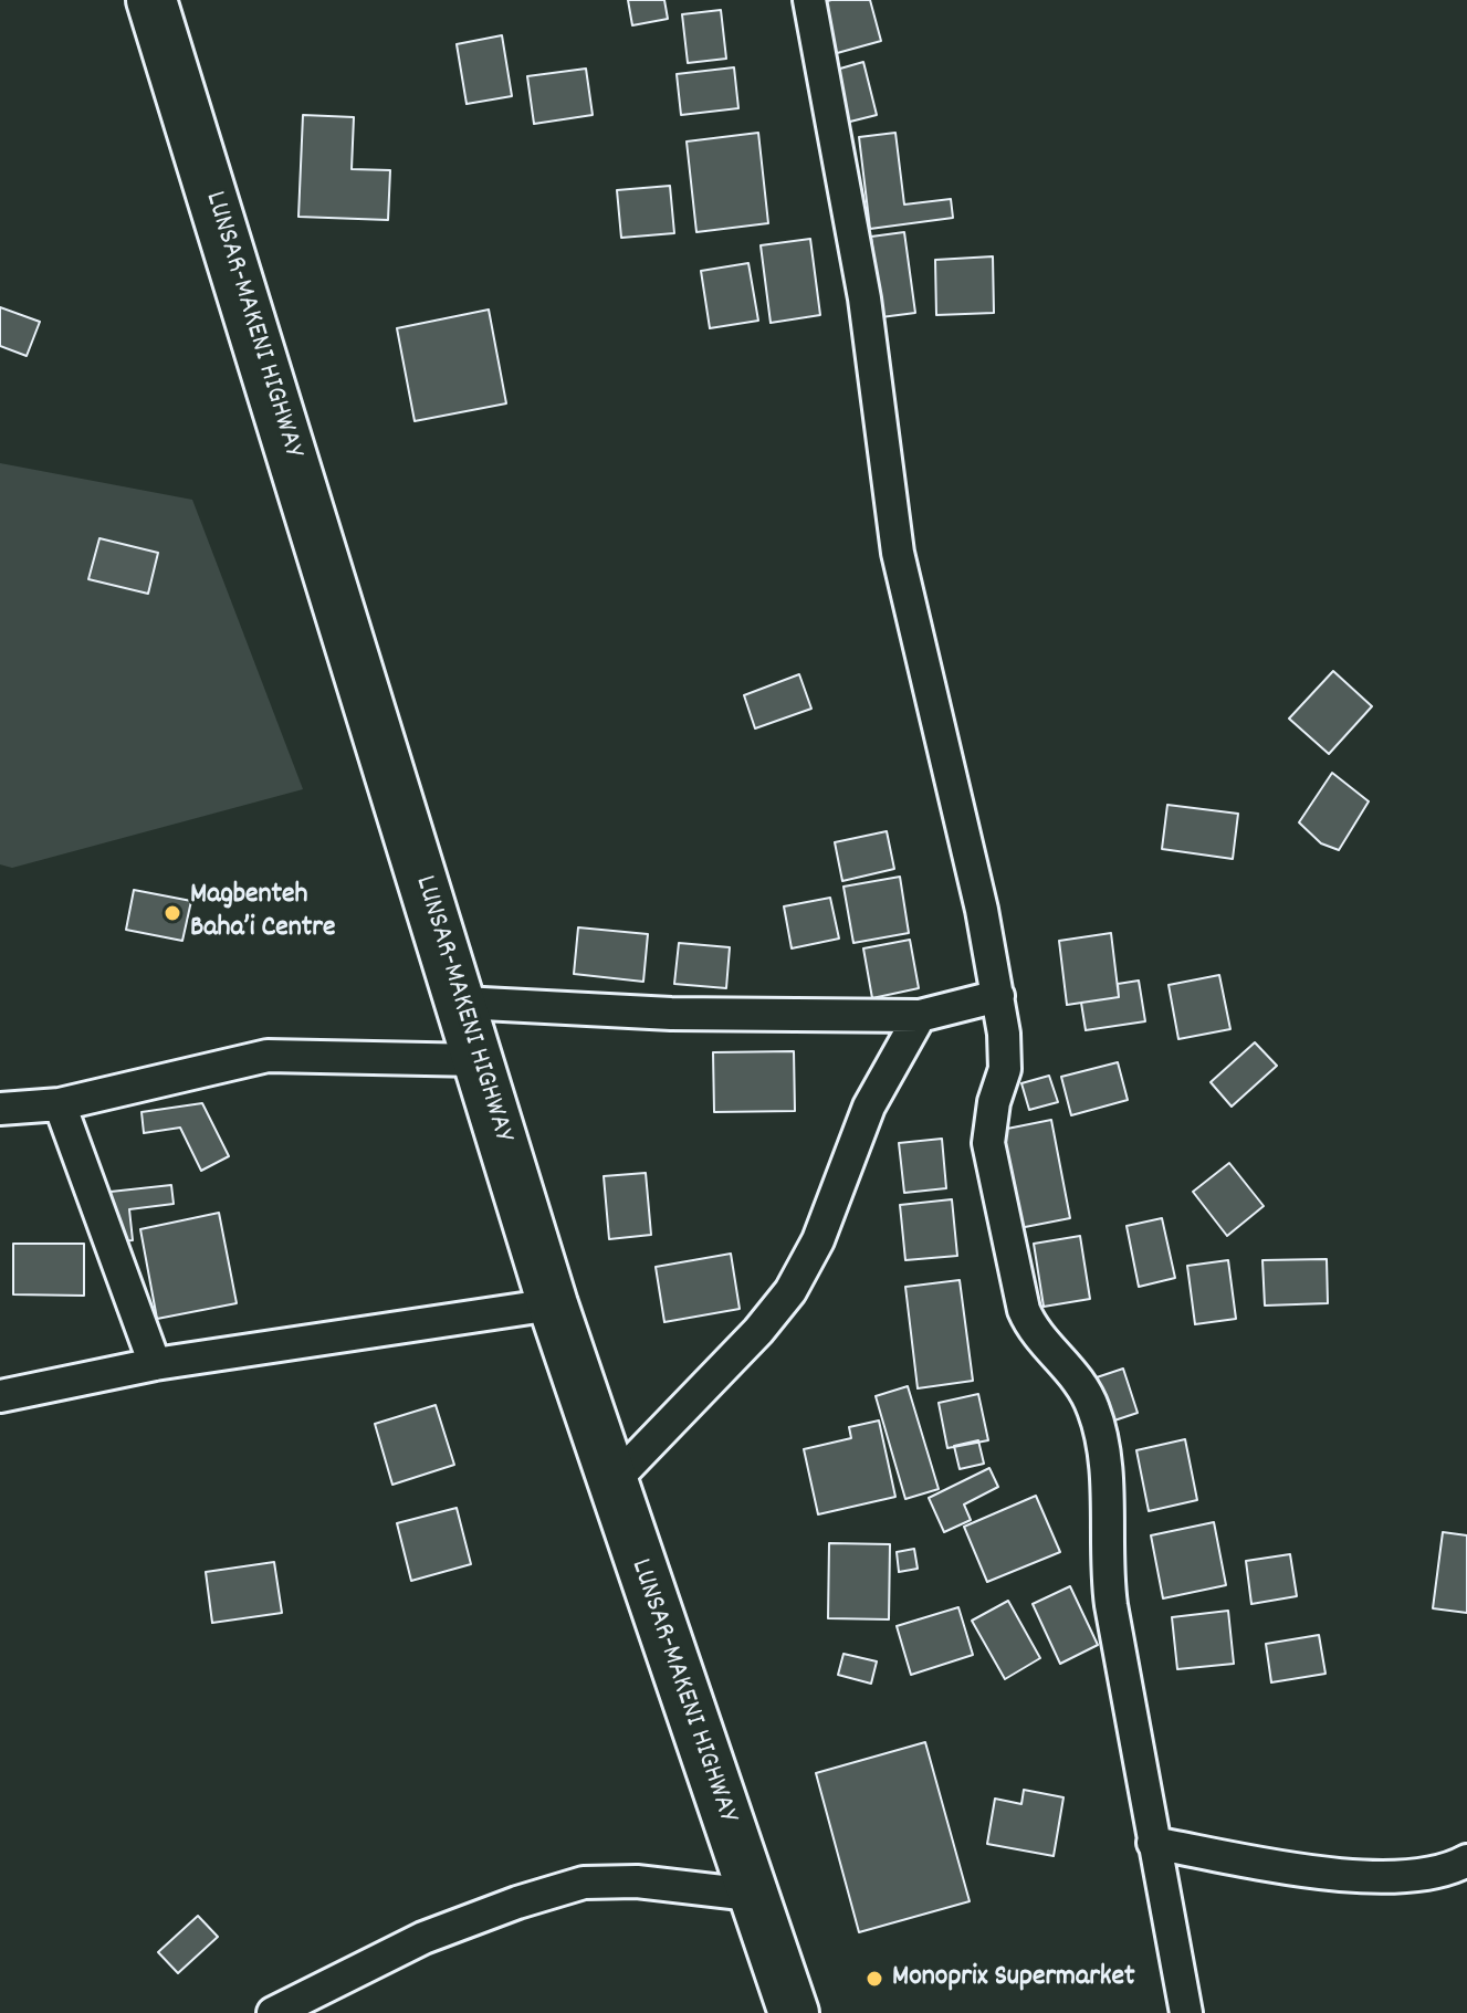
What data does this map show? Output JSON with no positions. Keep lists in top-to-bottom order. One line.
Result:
{"streets":{"main road":["LUNSAR-MAKENI HIGHWAY"]},"places":["Magbenteh Baha’i Centre","Monoprix Supermarket"]}
